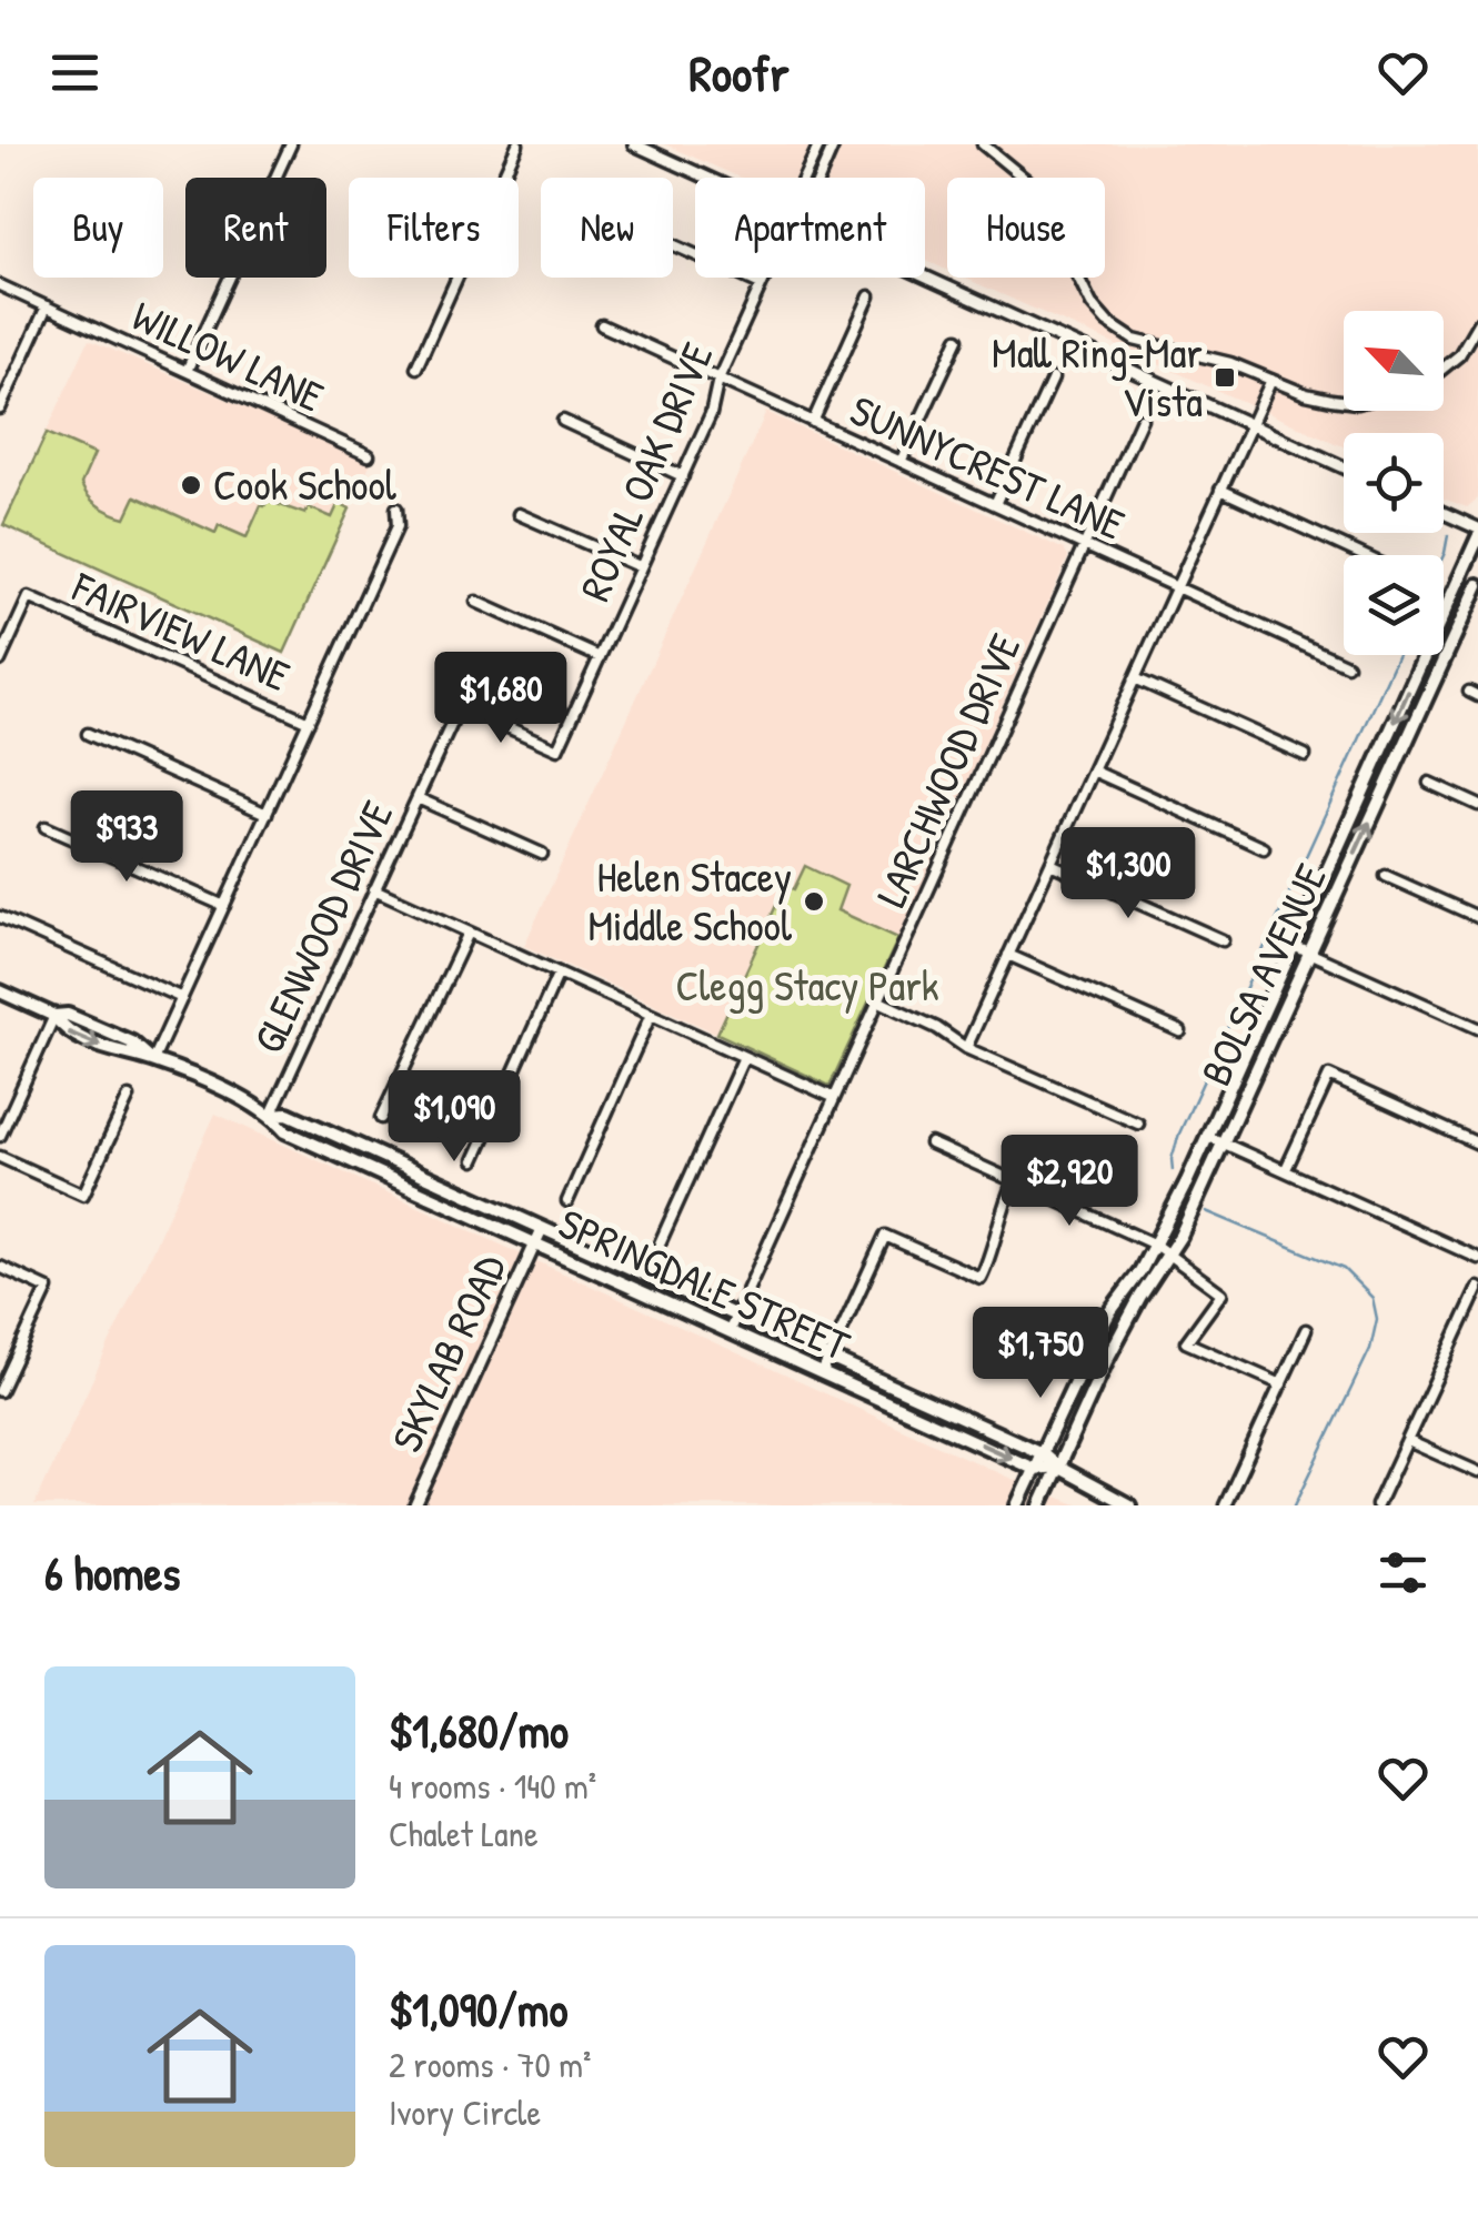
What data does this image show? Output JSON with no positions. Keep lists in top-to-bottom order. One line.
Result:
{"streets":{"main road":["BOLSA AVENUE","SPRINGDALE STREET"],"street":["WILLOW LANE","SUNNYCREST LANE","ROYAL OAK DRIVE","FAIRVIEW LANE","LARCHWOOD DRIVE","GLENWOOD DRIVE","SKYLAB ROAD"]},"crossings":[["SUNNYCREST LANE","ROYAL OAK DRIVE"],["SUNNYCREST LANE","LARCHWOOD DRIVE"],["ROYAL OAK DRIVE","GLENWOOD DRIVE"],["LARCHWOOD DRIVE","SPRINGDALE STREET"],["GLENWOOD DRIVE","SPRINGDALE STREET"],["BOLSA AVENUE","SPRINGDALE STREET"],["SPRINGDALE STREET","SKYLAB ROAD"]],"parks":["Clegg Stacy Park"],"places":{"transit":["Mall Ring-Mar Vista"],"other":["Cook School","Helen Stacey Middle School"]},"north":"top left","page":{"header":"Roofr","chip":["Buy","Rent","Filters","New","Apartment","House"],"price":["$1,680","$933","$1,300","$1,090","$2,920","$1,750"],"heading":"6 homes","list":[{"name":"$1,680/mo","note":"4 rooms · 140 m² · Chalet Lane"},{"name":"$1,090/mo","note":"2 rooms · 70 m² · Ivory Circle"}]}}
